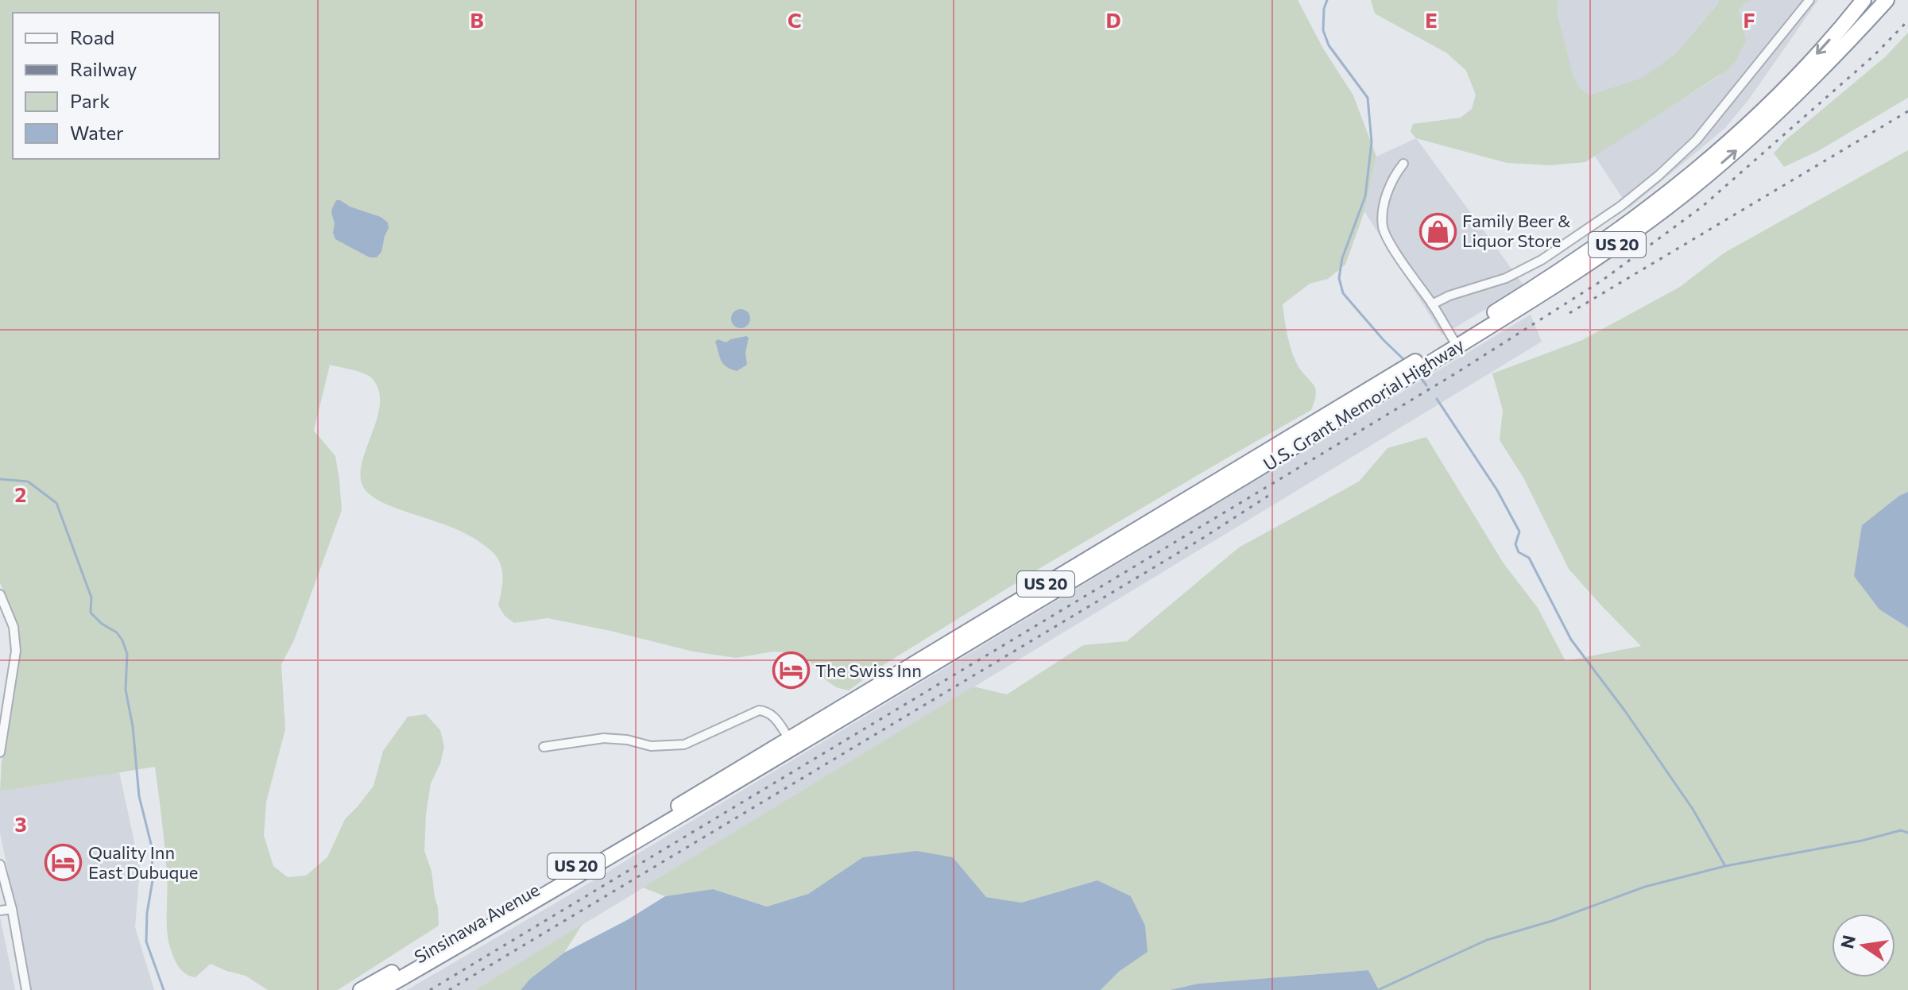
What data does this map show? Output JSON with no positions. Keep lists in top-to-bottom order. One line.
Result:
{"streets":{"highway":["US 20","U.S. Grant Memorial Highway","Sinsinawa Avenue"]},"crossings":[["U.S. Grant Memorial Highway","Sinsinawa Avenue"]],"places":{"shop":["Family Beer & Liquor Store"],"hotel":["The Swiss Inn","Quality Inn East Dubuque"]},"legend":["Road","Railway","Park","Water"],"north":"left","grid":{"columns":["B","C","D","E","F"],"rows":["2","3"]}}
